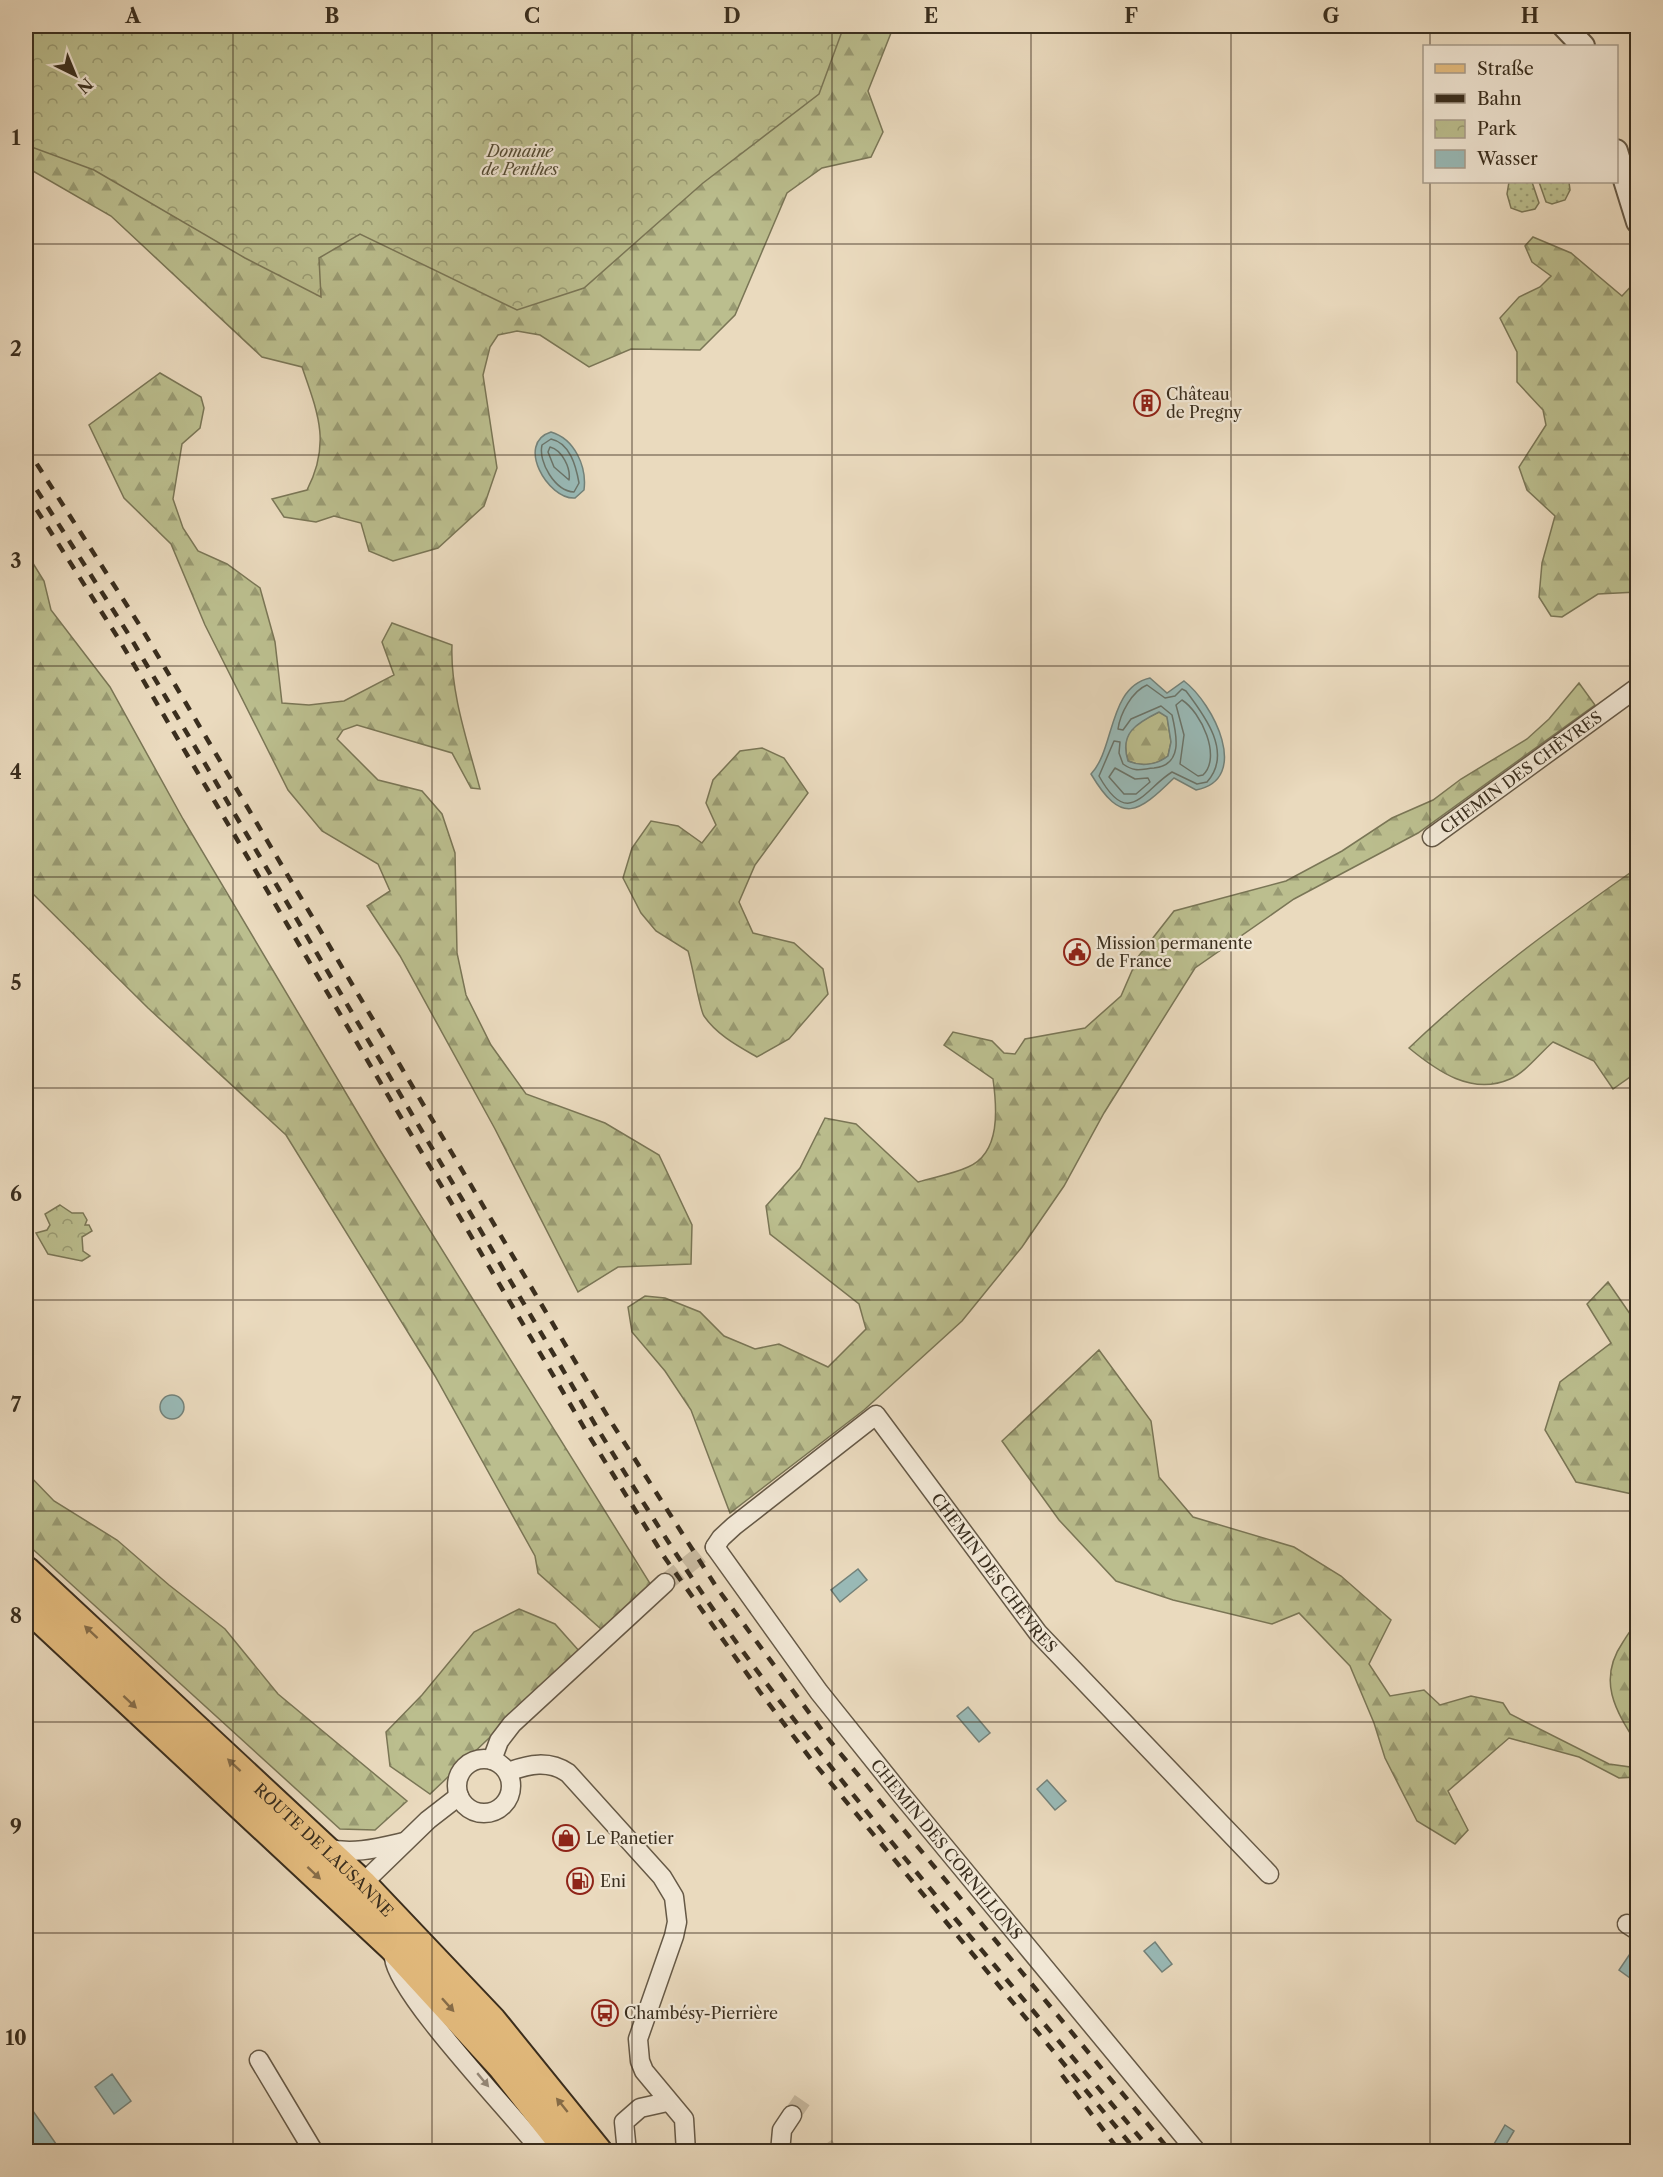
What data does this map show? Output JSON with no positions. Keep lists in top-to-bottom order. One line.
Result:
{"streets":{"main road":["ROUTE DE LAUSANNE"],"street":["CHEMIN DES CHÈVRES","CHEMIN DES CORNILLONS"]},"crossings":[["CHEMIN DES CHÈVRES","CHEMIN DES CORNILLONS"]],"parks":["Domaine de Penthes"],"places":{"building":["Château de Pregny"],"public building":["Mission permanente de France"],"shop":["Le Panetier"],"fuel station":["Eni"],"bus stop":["Chambésy-Pierrière"]},"legend":["Straße","Bahn","Park","Wasser"],"north":"bottom right","grid":{"columns":["A","B","C","D","E","F","G","H"],"rows":["1","2","3","4","5","6","7","8","9","10"]}}
